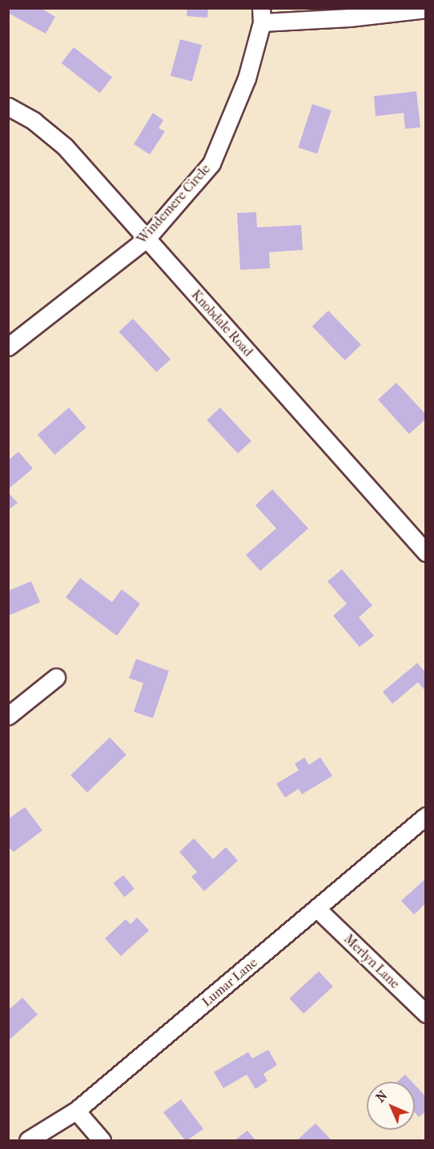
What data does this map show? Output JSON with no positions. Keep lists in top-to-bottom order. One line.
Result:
{"streets":{"street":["Windemere Circle","Knobdale Road","Merlyn Lane","Lumar Lane"]},"crossings":[["Windemere Circle","Knobdale Road"],["Merlyn Lane","Lumar Lane"]],"north":"top left"}
